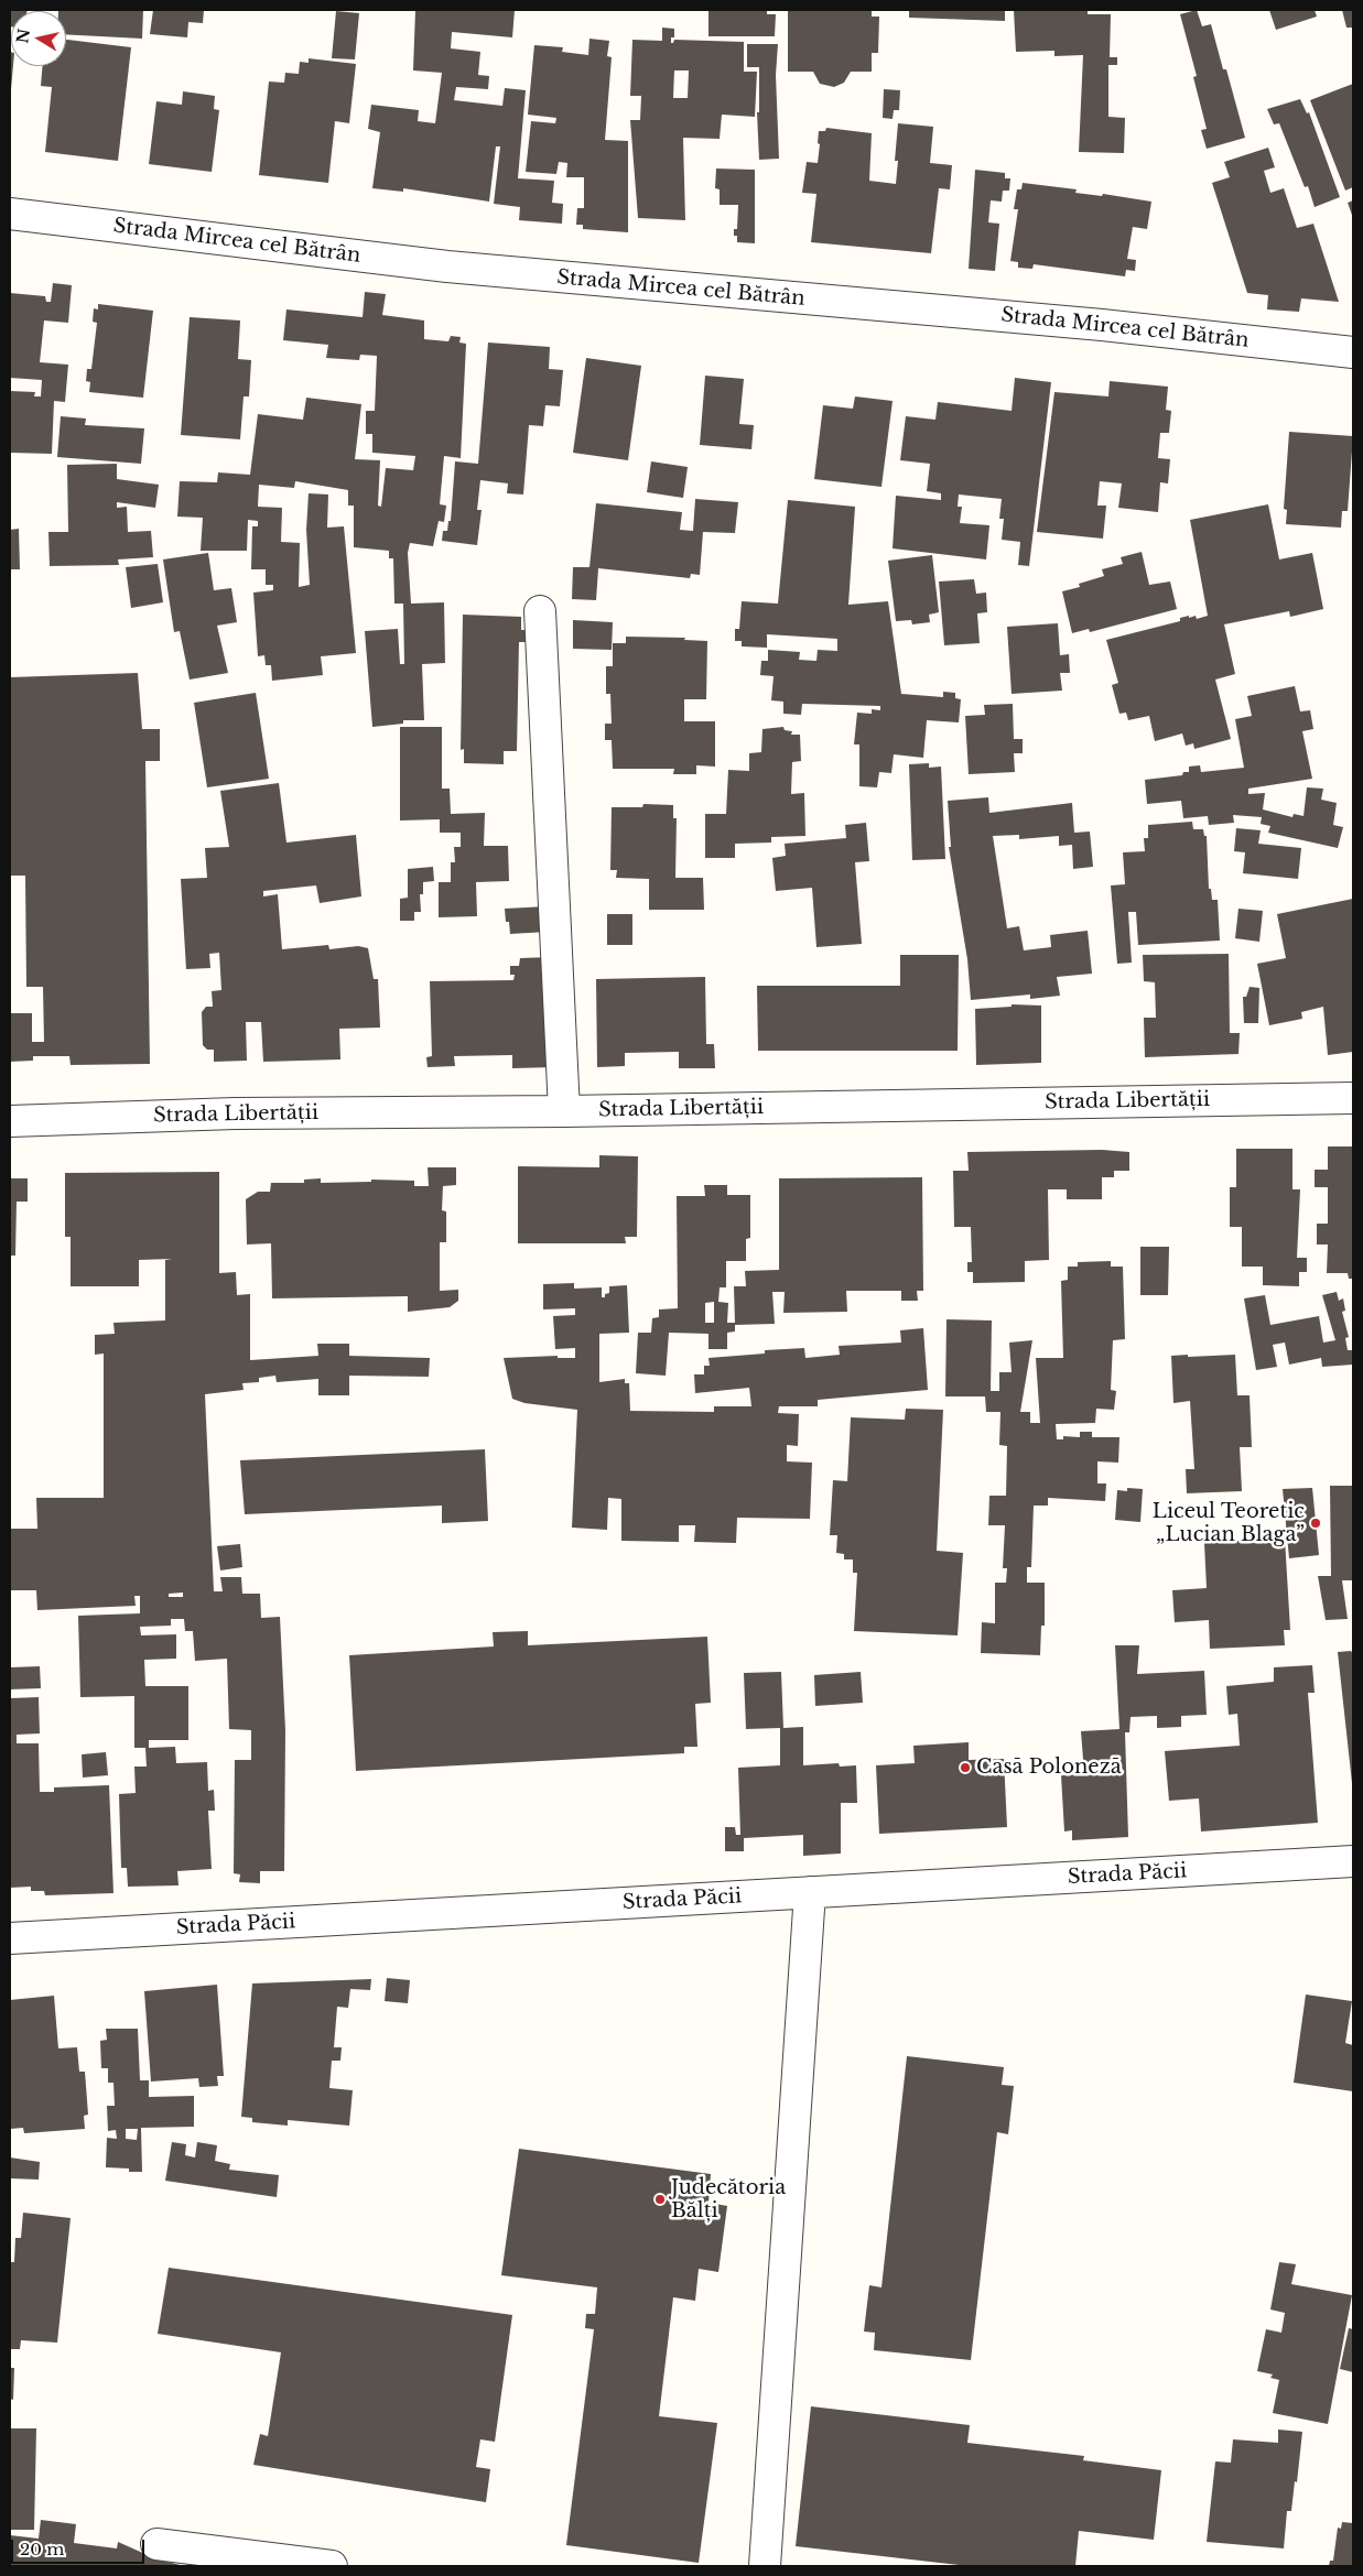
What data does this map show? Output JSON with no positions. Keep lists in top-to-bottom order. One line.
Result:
{"streets":{"street":["Strada Mircea cel Bătrân","Strada Libertății","Strada Păcii"]},"places":["Liceul Teoretic „Lucian Blaga”","Casā Polonezā","Judecătoria Bălți"],"scale_bar":"20 m","north":"left"}
